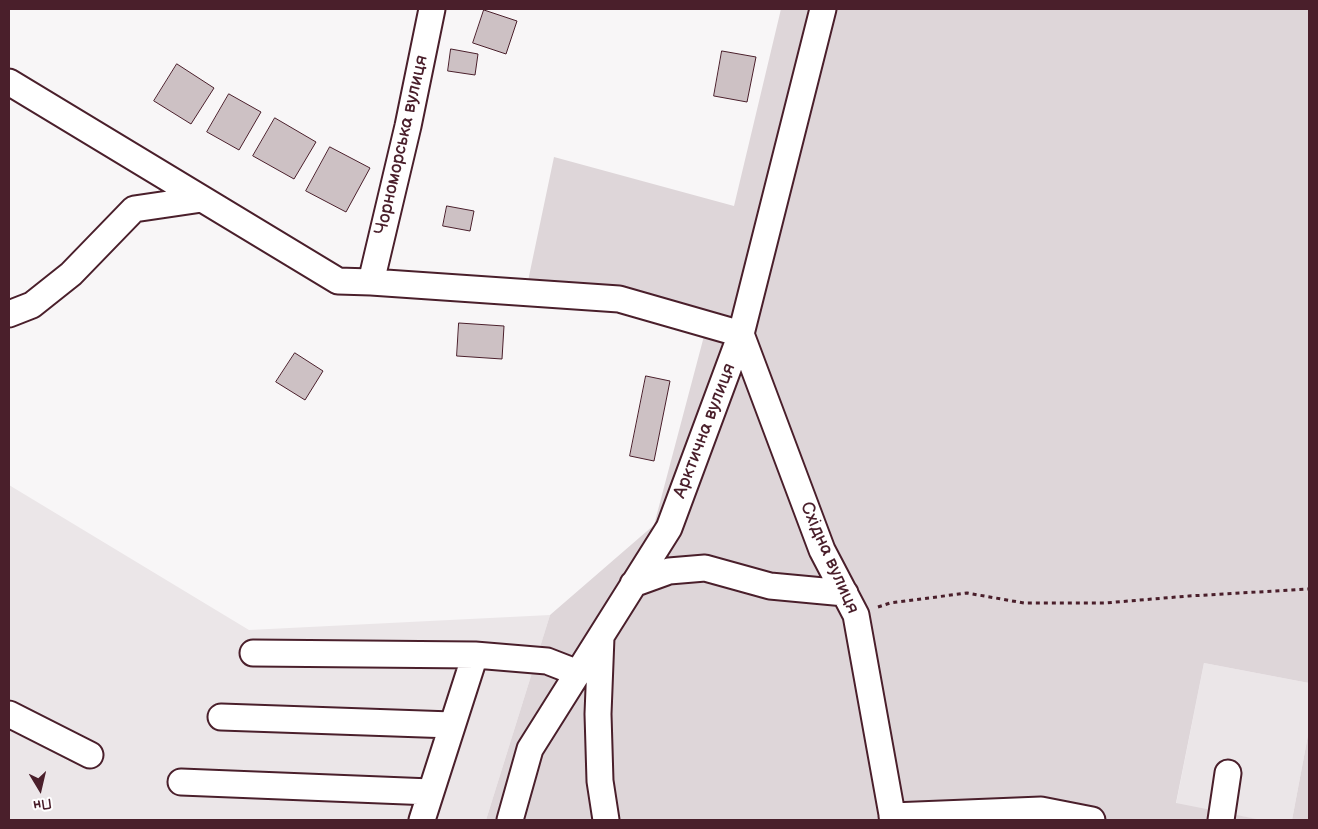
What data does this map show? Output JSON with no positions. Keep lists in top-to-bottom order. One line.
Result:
{"streets":{"street":["Чорноморська вулиця","Арктична вулиця","Східна вулиця"]},"crossings":[["Арктична вулиця","Східна вулиця"]],"north":"bottom"}
